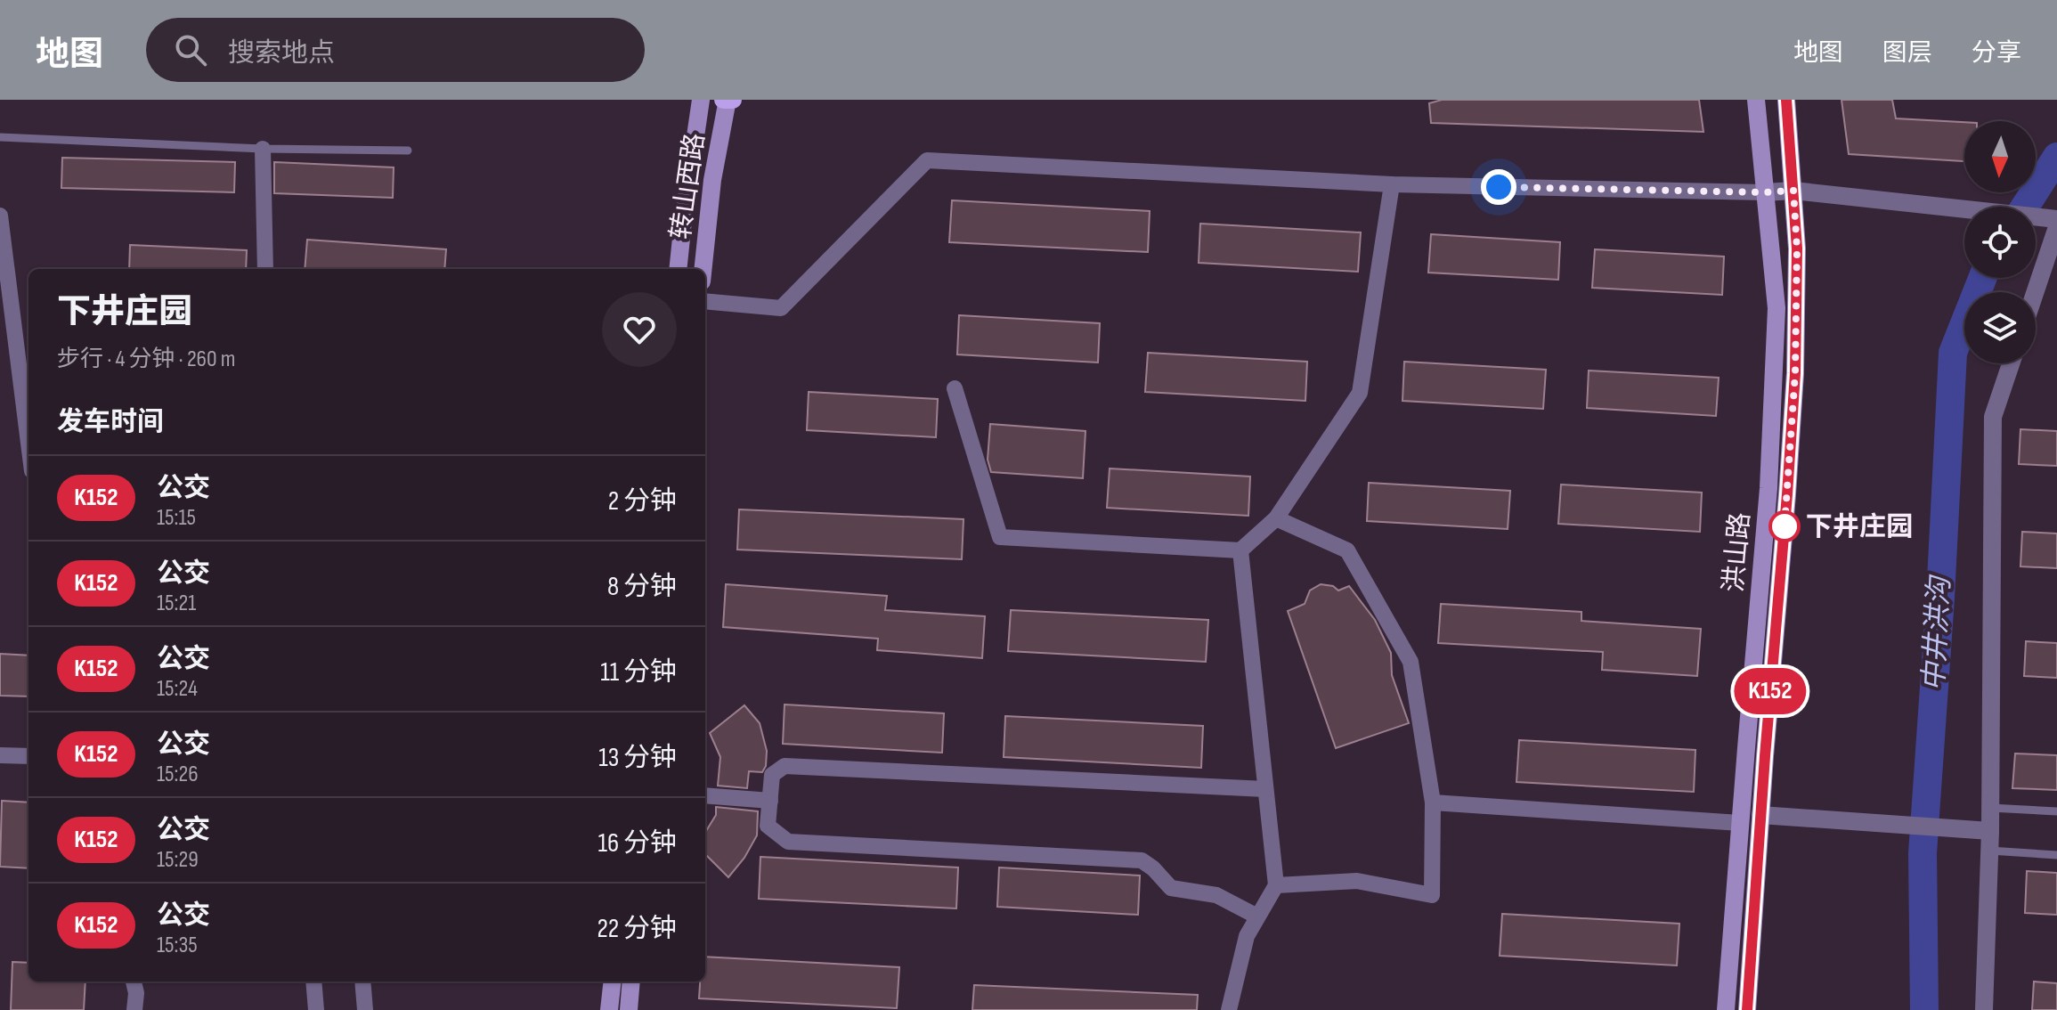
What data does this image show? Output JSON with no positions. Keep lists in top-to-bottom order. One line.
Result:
{"streets":{"main road":["转山西路","洪山路"]},"water":["中井洪沟"],"places":["下井庄园"],"lines":["bus line K152"],"north":"bottom","page":{"header":"地图","search":"搜索地点","nav":["地图","图层","分享"],"on_map":"K152","heading":[["下井庄园","步行 · 4 分钟 · 260 m"],"发车时间"],"list":[{"mark":"K152","name":"公交","note":"15:15","value":"2 分钟"},{"mark":"K152","name":"公交","note":"15:21","value":"8 分钟"},{"mark":"K152","name":"公交","note":"15:24","value":"11 分钟"},{"mark":"K152","name":"公交","note":"15:26","value":"13 分钟"},{"mark":"K152","name":"公交","note":"15:29","value":"16 分钟"},{"mark":"K152","name":"公交","note":"15:35","value":"22 分钟"}]}}
